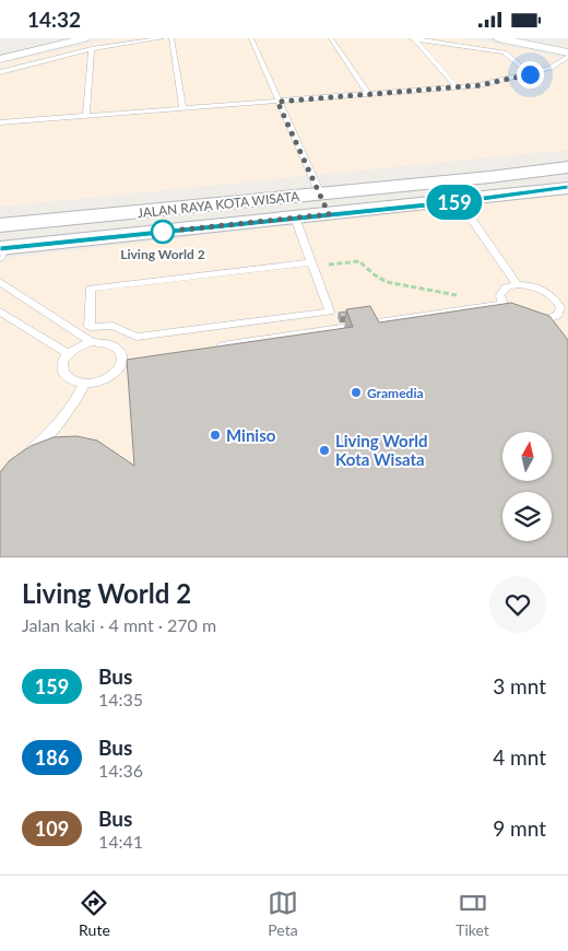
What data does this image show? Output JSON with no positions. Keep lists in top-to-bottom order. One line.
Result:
{"streets":{"street":["JALAN RAYA KOTA WISATA"]},"places":["Living World 2","Gramedia","Miniso","Living World Kota Wisata"],"lines":["bus line 159"],"north":"top","page":{"status":"14:32","on_map":"159","heading":["Living World 2","Jalan kaki · 4 mnt · 270 m"],"list":[{"mark":"159","name":"Bus","note":"14:35","value":"3 mnt"},{"mark":"186","name":"Bus","note":"14:36","value":"4 mnt"},{"mark":"109","name":"Bus","note":"14:41","value":"9 mnt"}],"tabs":["Rute","Peta","Tiket"]}}
